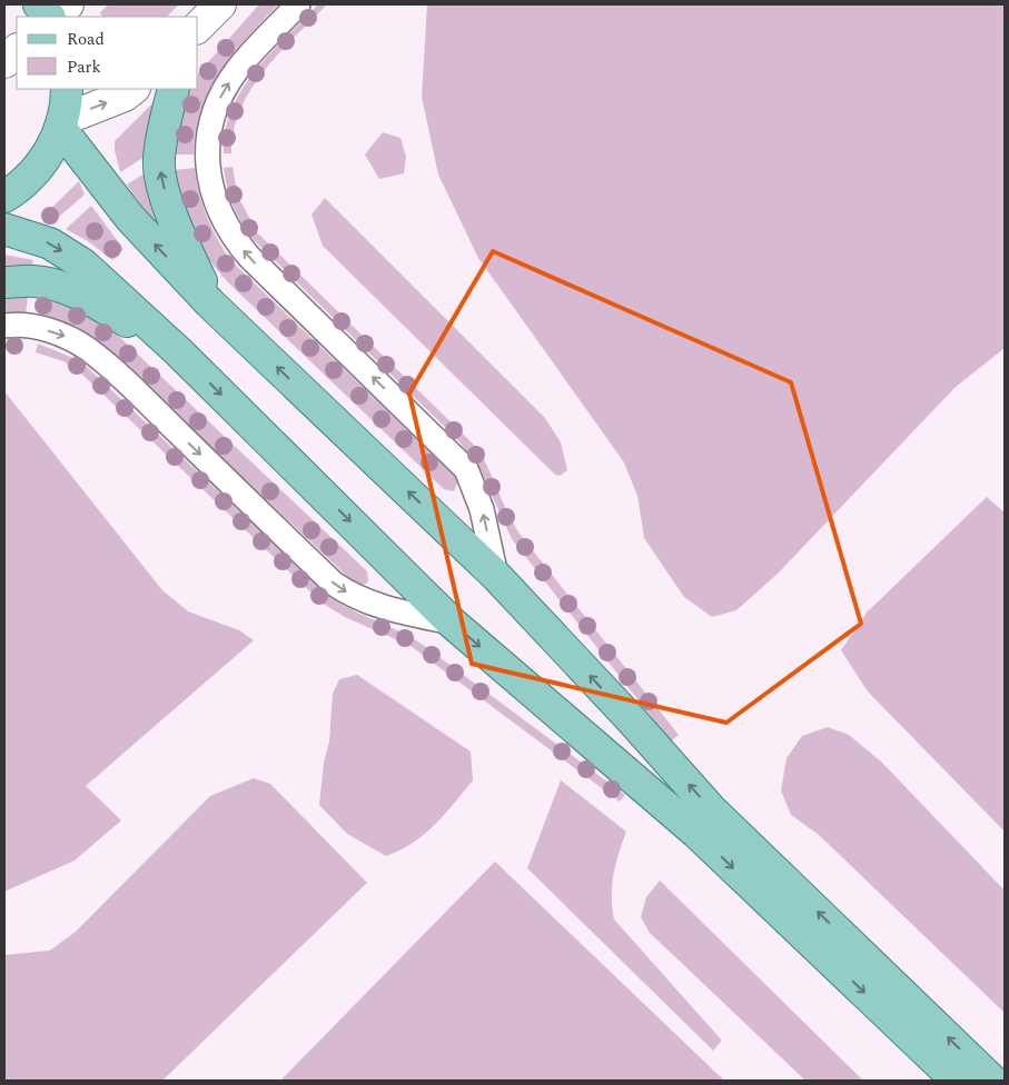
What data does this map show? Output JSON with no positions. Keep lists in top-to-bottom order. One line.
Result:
{"legend":["Road","Park"]}
